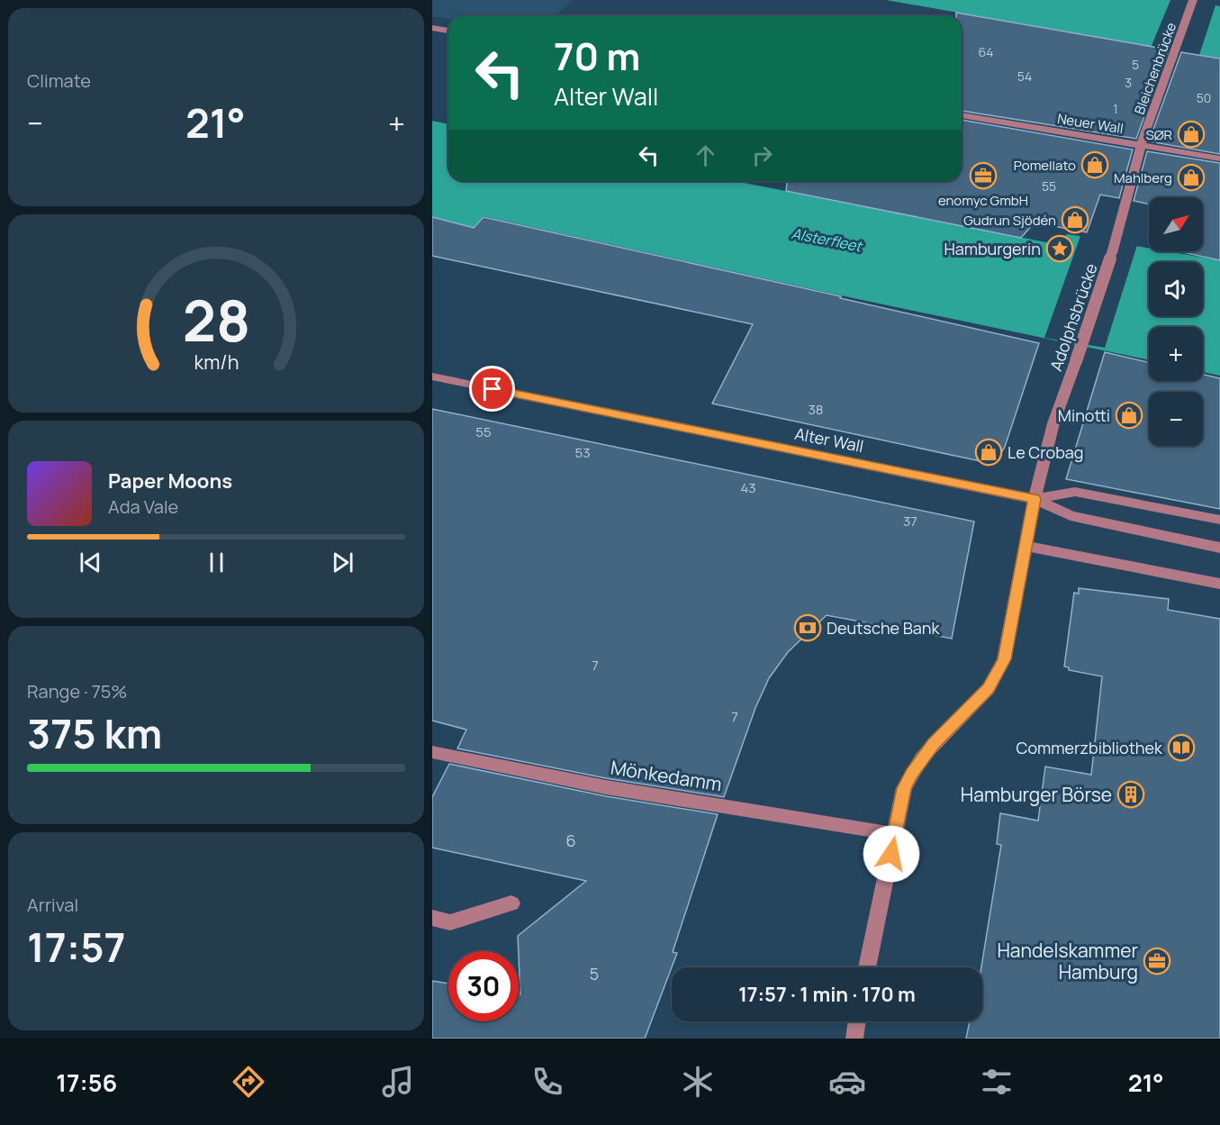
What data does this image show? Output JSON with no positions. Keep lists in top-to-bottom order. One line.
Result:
{"streets":{"street":["Bleichenbrücke","Neuer Wall","Adolphsbrücke","Alter Wall","Mönkedamm"]},"crossings":[["Bleichenbrücke","Neuer Wall"],["Bleichenbrücke","Adolphsbrücke"],["Neuer Wall","Adolphsbrücke"],["Adolphsbrücke","Alter Wall"],["Adolphsbrücke","Mönkedamm"]],"water":["Alsterfleet"],"places":{"shop":["SØR","Pomellato","Mahlberg","Gudrun Sjödén","Minotti","Le Crobag"],"office":["enomyc GmbH","Handelskammer Hamburg"],"place":["Hamburgerin"],"bank":["Deutsche Bank"],"library":["Commerzbibliothek"],"building":["Hamburger Börse"]},"house_numbers":["64","5","54","3","50","1","55","38","55","53","43","37","7","7","6","5"],"north":"top right","page":{"tile":["Climate",["Range · 75%","375 km"],["Arrival","17:57"]],"turn":["70 m","Alter Wall"],"heat":["−","21°","+"],"map_buttons":["+","−"],"song":["Paper Moons","Ada Vale"],"limit":"30","trip":"17:57 · 1 min · 170 m","tabs":["17:56","21°"],"gauge":["28","km/h"]}}
